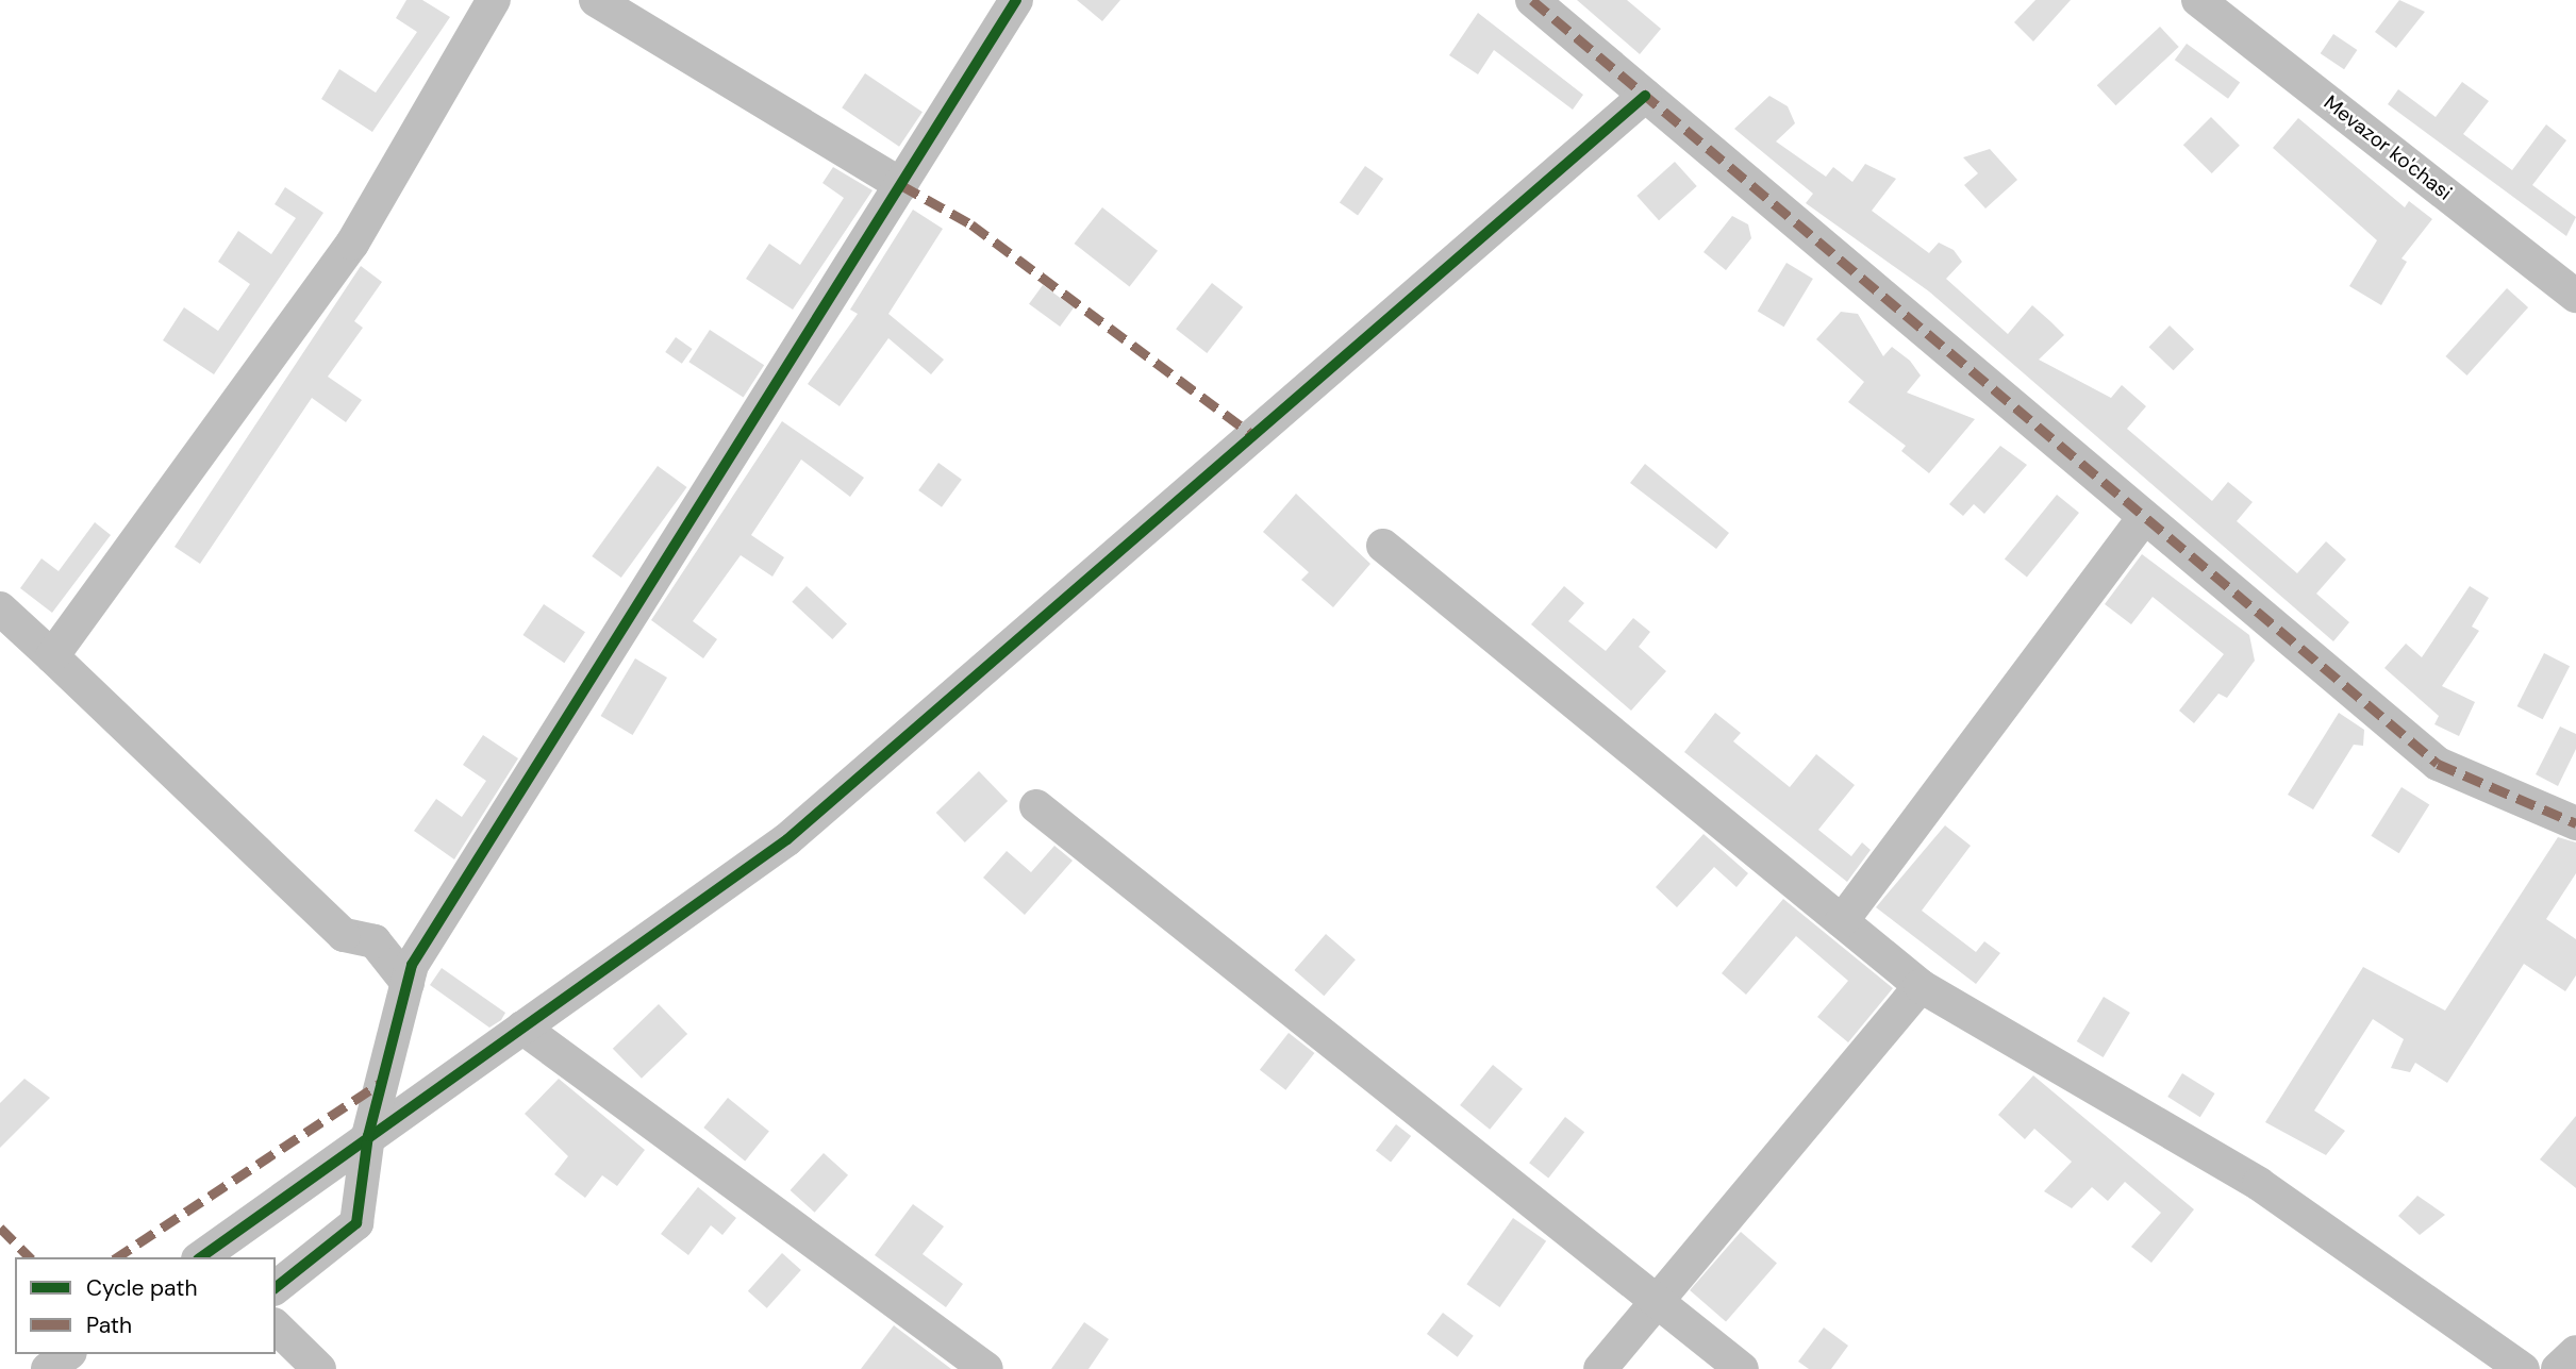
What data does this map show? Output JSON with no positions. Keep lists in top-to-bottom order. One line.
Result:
{"streets":{"street":["Mevazor ko'chasi"]},"legend":["Cycle path","Path"]}
